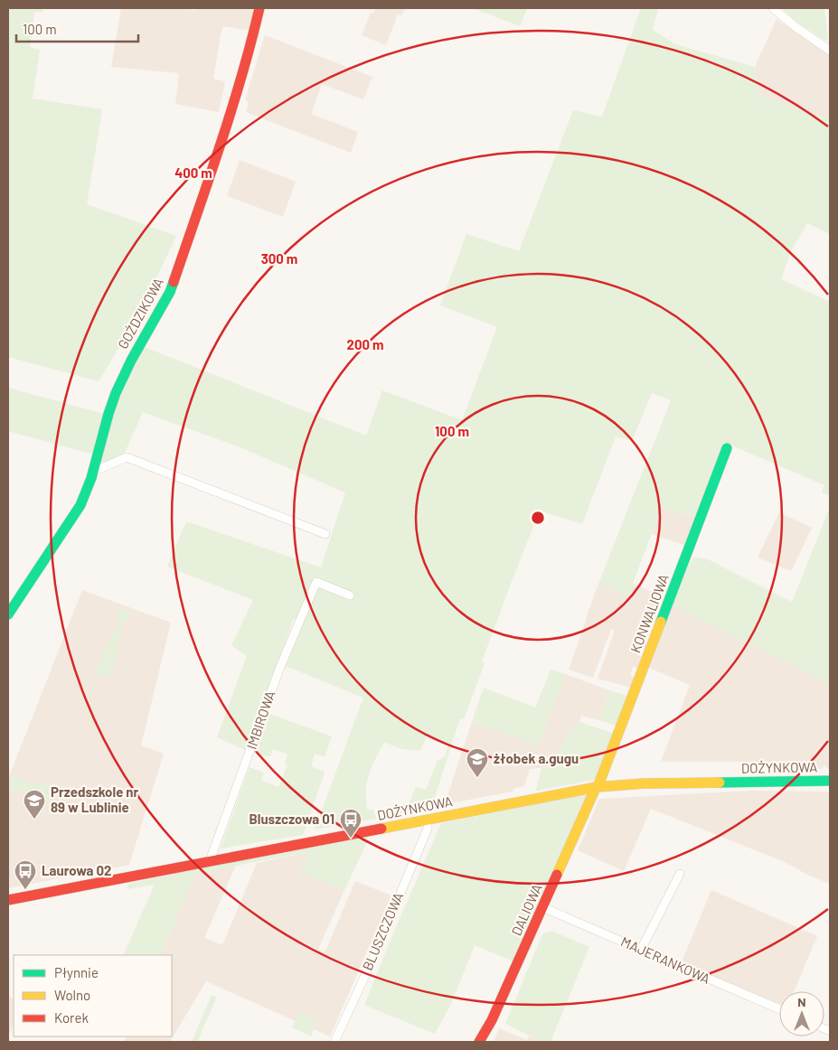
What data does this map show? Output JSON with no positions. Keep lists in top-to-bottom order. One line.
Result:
{"streets":{"street":["GOŹDZIKOWA","KONWALIOWA","IMBIROWA","DOŻYNKOWA","DALIOWA","BLUSZCZOWA","MAJERANKOWA"]},"crossings":[["KONWALIOWA","DOŻYNKOWA"],["KONWALIOWA","DALIOWA"],["IMBIROWA","DOŻYNKOWA"],["DOŻYNKOWA","DALIOWA"],["DOŻYNKOWA","BLUSZCZOWA"],["DALIOWA","MAJERANKOWA"]],"places":{"school or university":["żłobek a.gugu","Przedszkole nr 89 w Lublinie"],"bus stop":["Bluszczowa 01","Laurowa 02"]},"legend":["Płynnie","Wolno","Korek"],"scale_bar":"100 m","north":"top","rings":["400 m","300 m","200 m","100 m"]}
